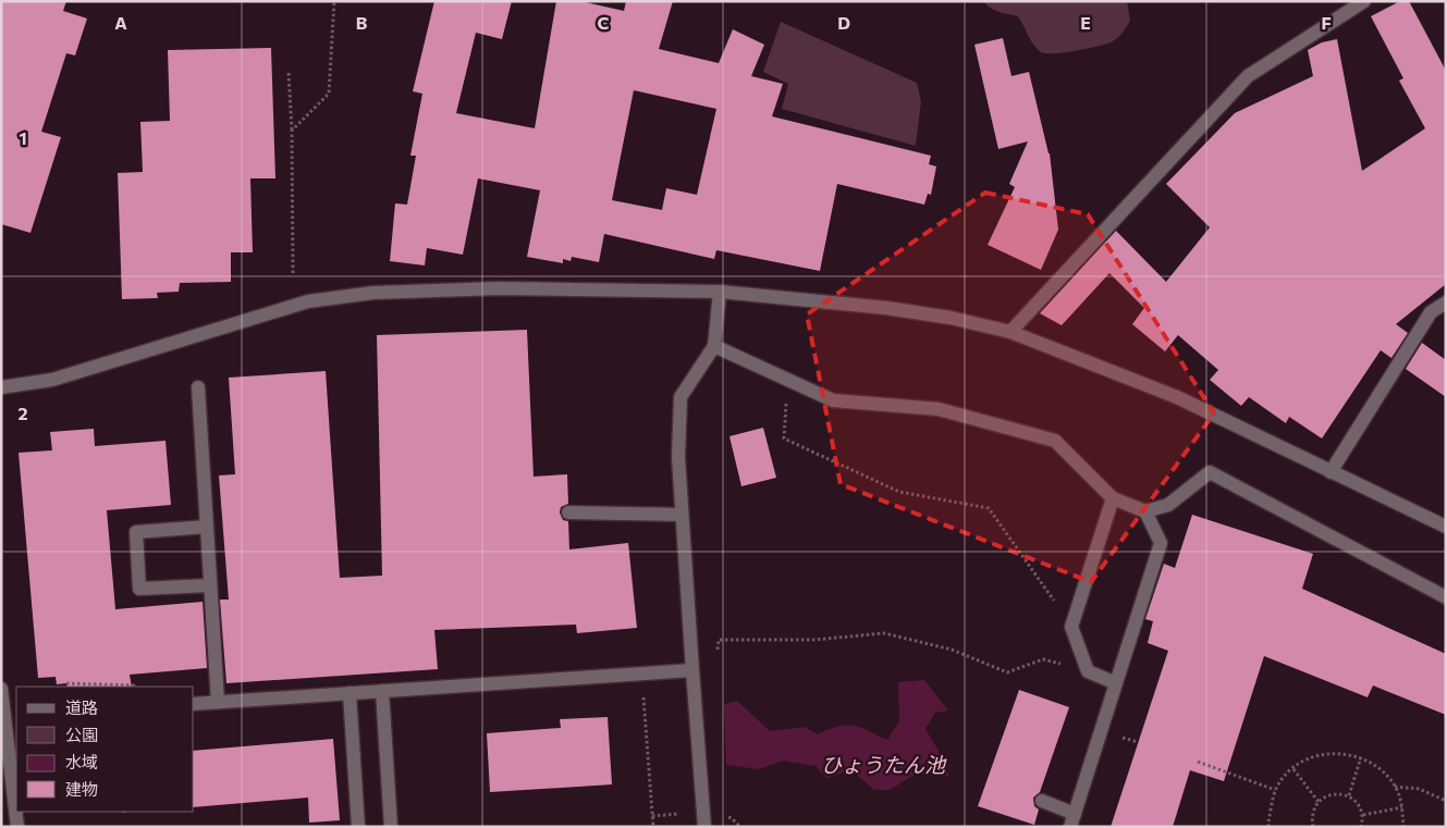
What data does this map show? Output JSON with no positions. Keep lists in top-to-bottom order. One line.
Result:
{"water":["ひょうたん池"],"legend":["道路","公園","水域","建物"],"grid":{"columns":["A","B","C","D","E","F"],"rows":["1","2"]}}
